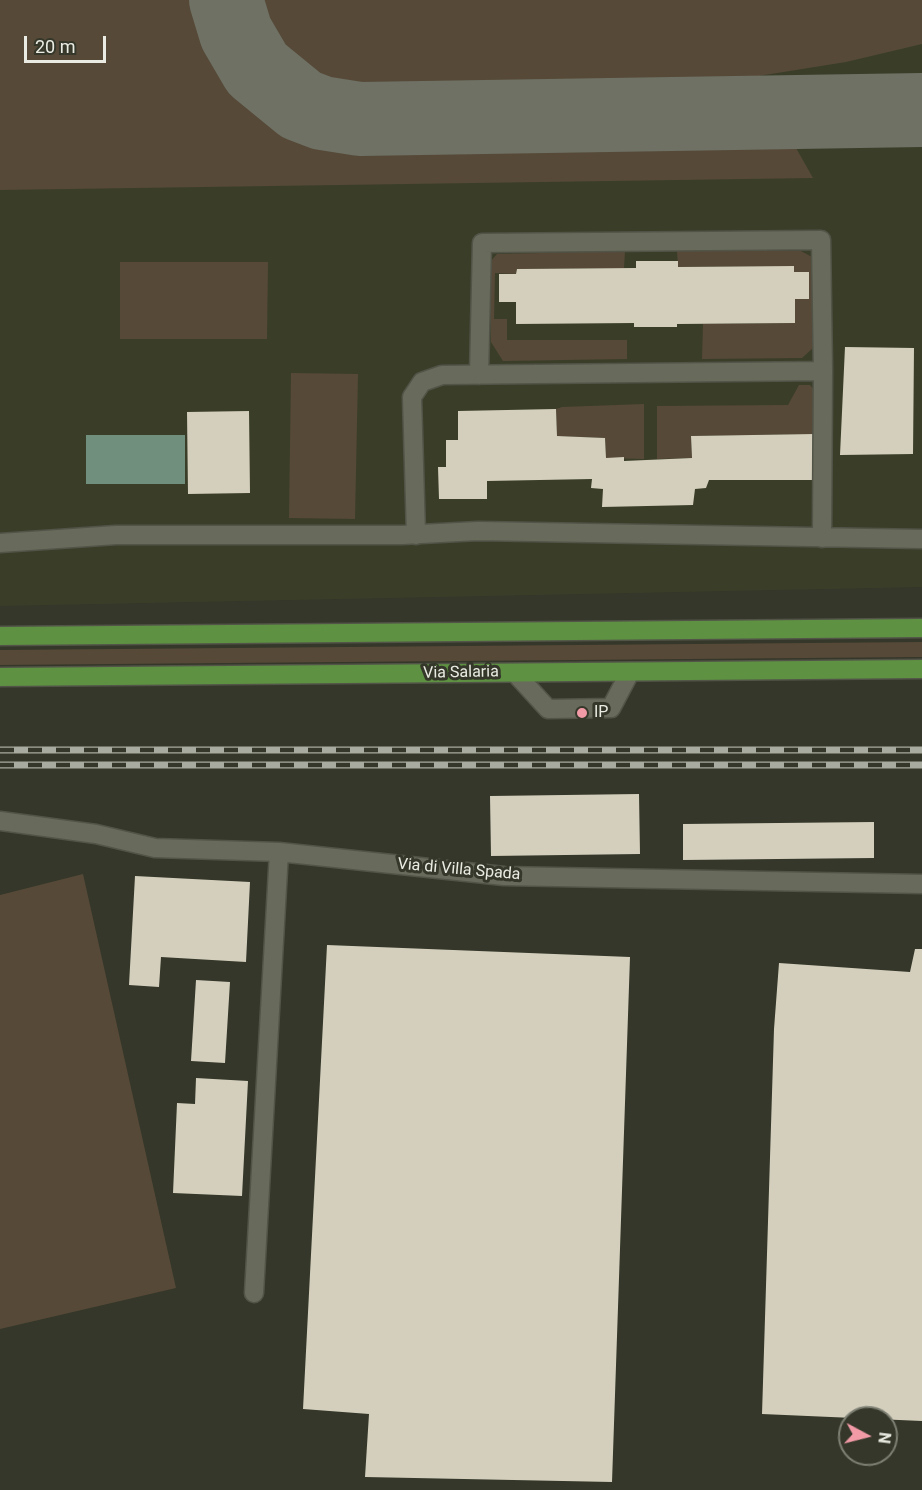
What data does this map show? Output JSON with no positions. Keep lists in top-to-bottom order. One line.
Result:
{"streets":{"main road":["Via Salaria"],"street":["Via di Villa Spada"]},"places":["IP"],"scale_bar":"20 m","north":"right"}
